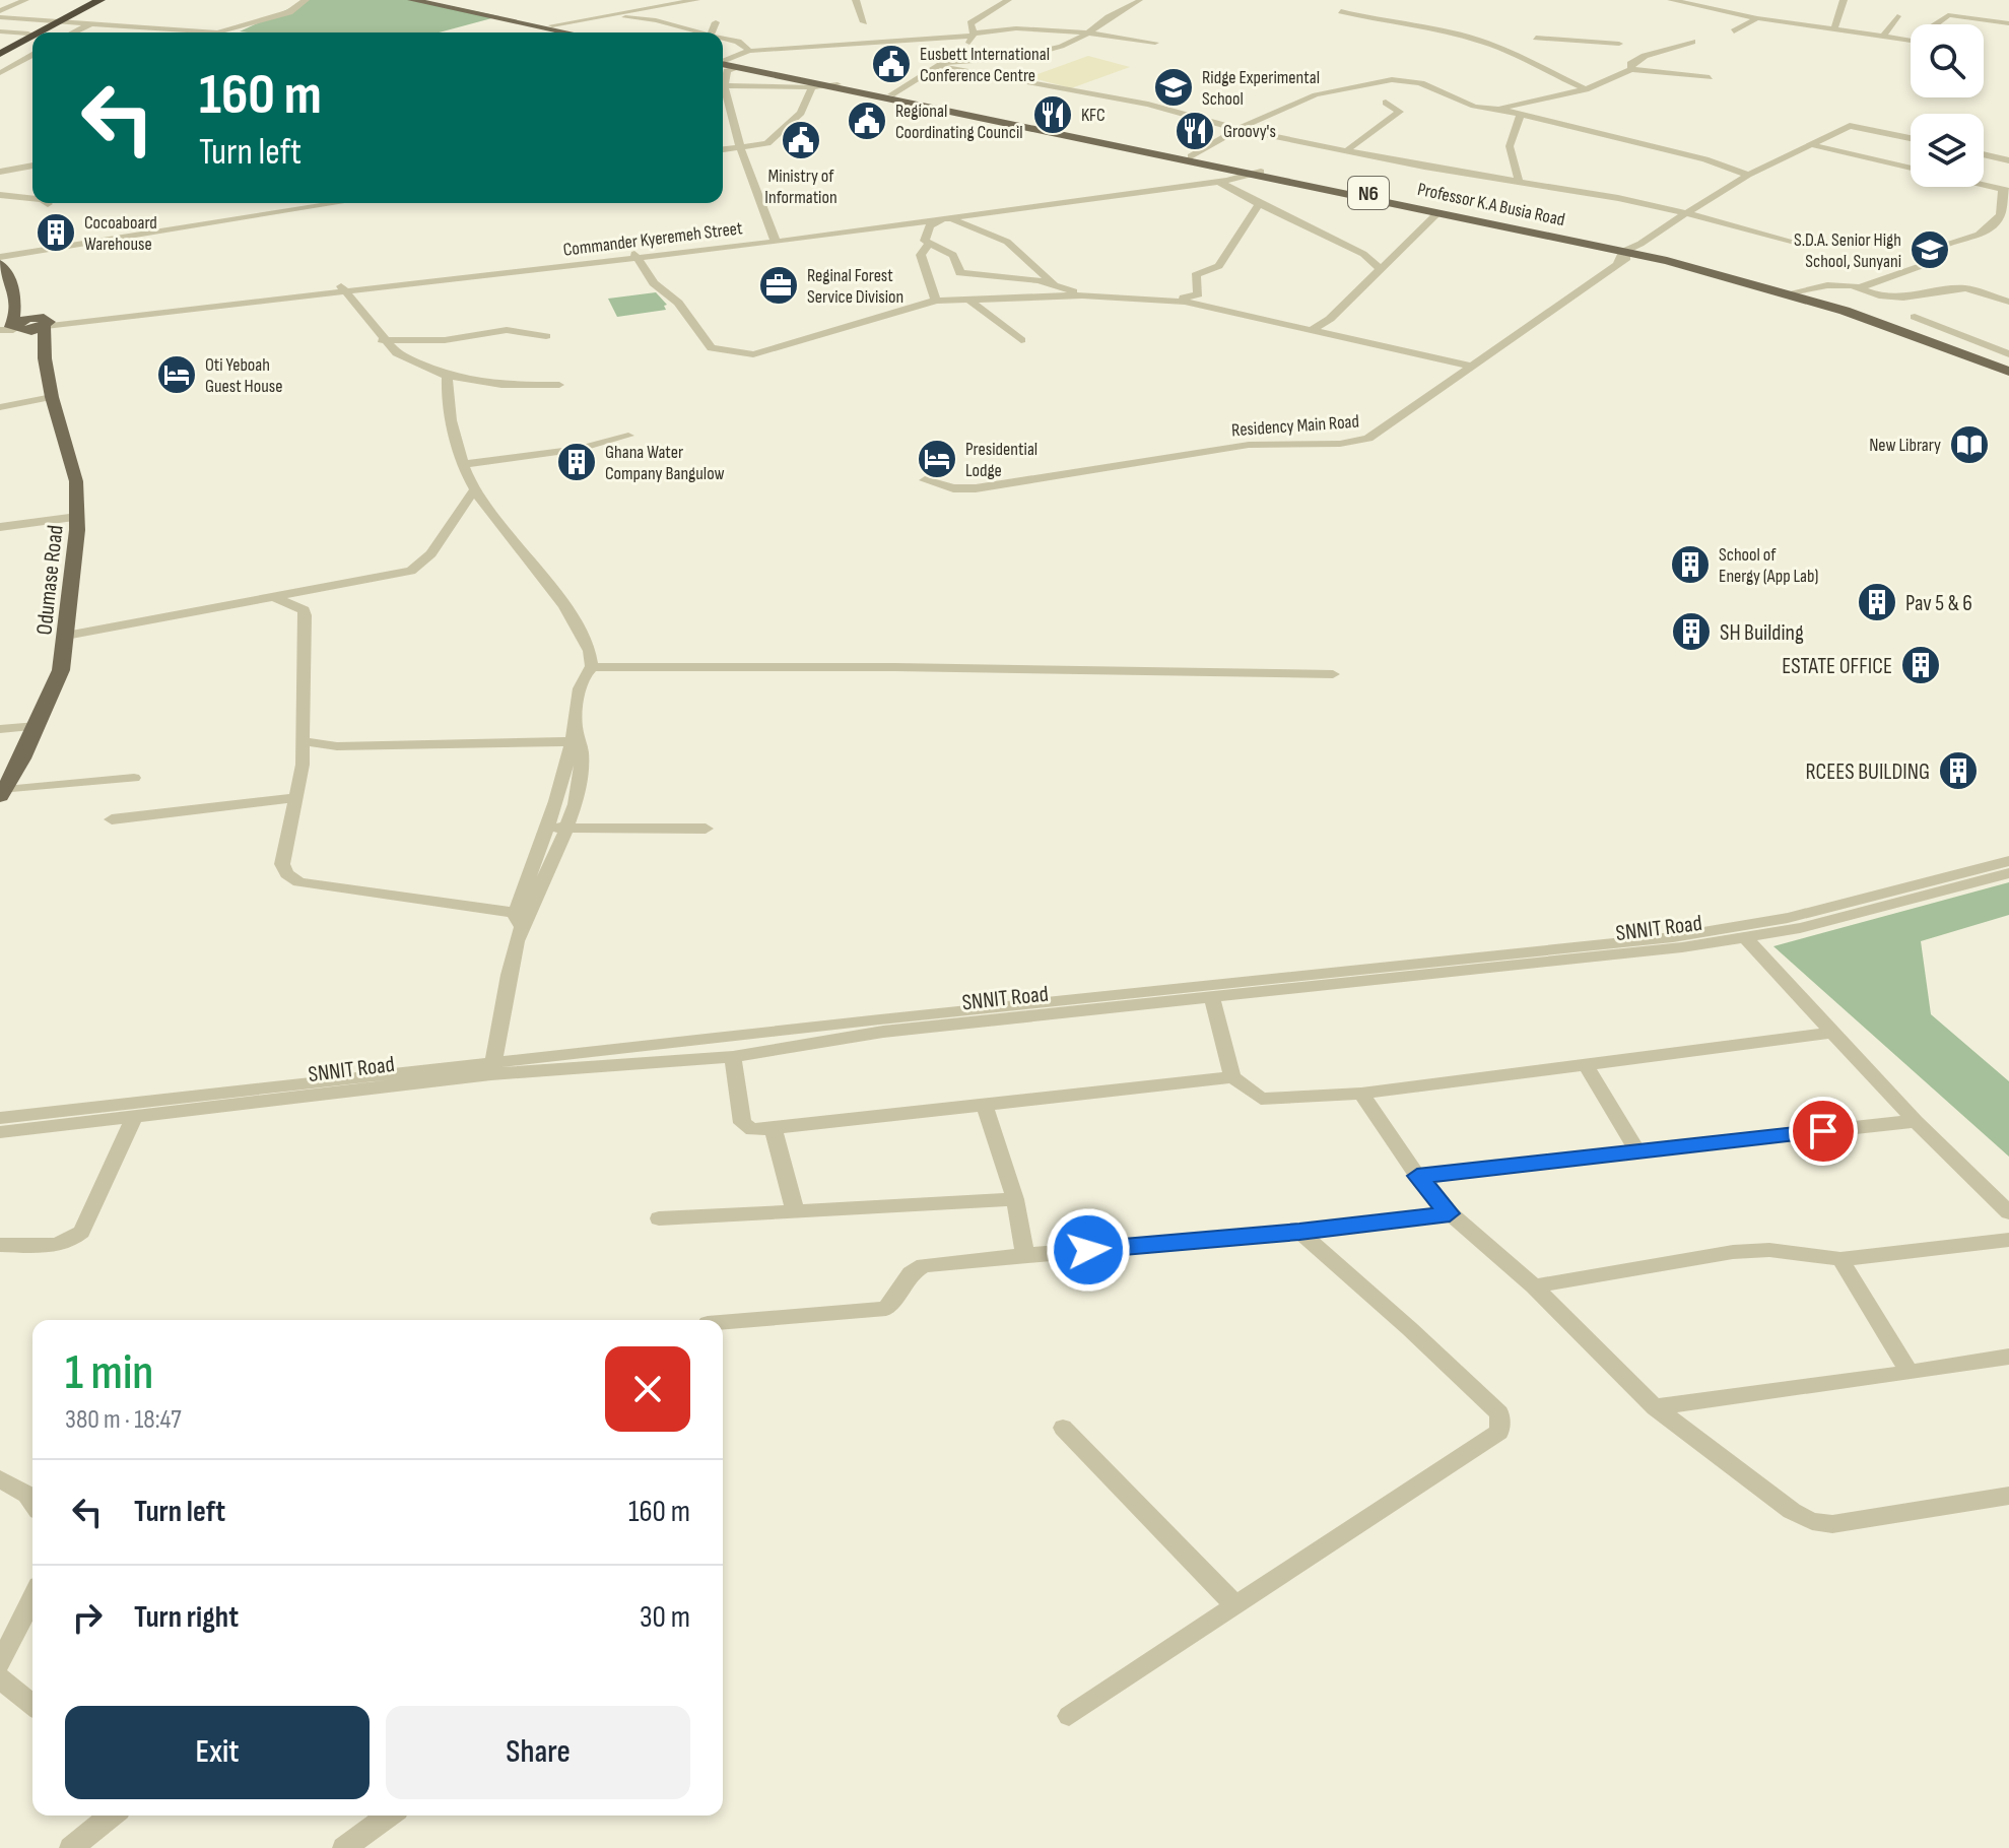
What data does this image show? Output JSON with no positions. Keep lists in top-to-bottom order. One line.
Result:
{"streets":{"main road":["N6","Professor K.A Busia Road","Odumase Road"],"street":["Commander Kyeremeh Street","Residency Main Road","SNNIT Road"]},"crossings":[["Professor K.A Busia Road","Commander Kyeremeh Street"],["Professor K.A Busia Road","Residency Main Road"],["Commander Kyeremeh Street","Odumase Road"]],"places":{"public building":["Eusbett International Conference Centre","Regional Coordinating Council","Ministry of Information"],"school or university":["Ridge Experimental School","S.D.A. Senior High School, Sunyani"],"restaurant":["KFC","Groovy's"],"building":["Cocoaboard Warehouse","Ghana Water Company Bangulow","School of Energy (App Lab)","Pav 5 & 6","SH Building","ESTATE OFFICE","RCEES BUILDING"],"office":["Reginal Forest Service Division"],"hotel":["Oti Yeboah Guest House","Presidential Lodge"],"library":["New Library"]},"page":{"turn":["160 m","Turn left"],"heading":["1 min","380 m · 18:47"],"list":[{"name":"Turn left","value":"160 m"},{"name":"Turn right","value":"30 m"}],"buttons":["Exit","Share"]}}
